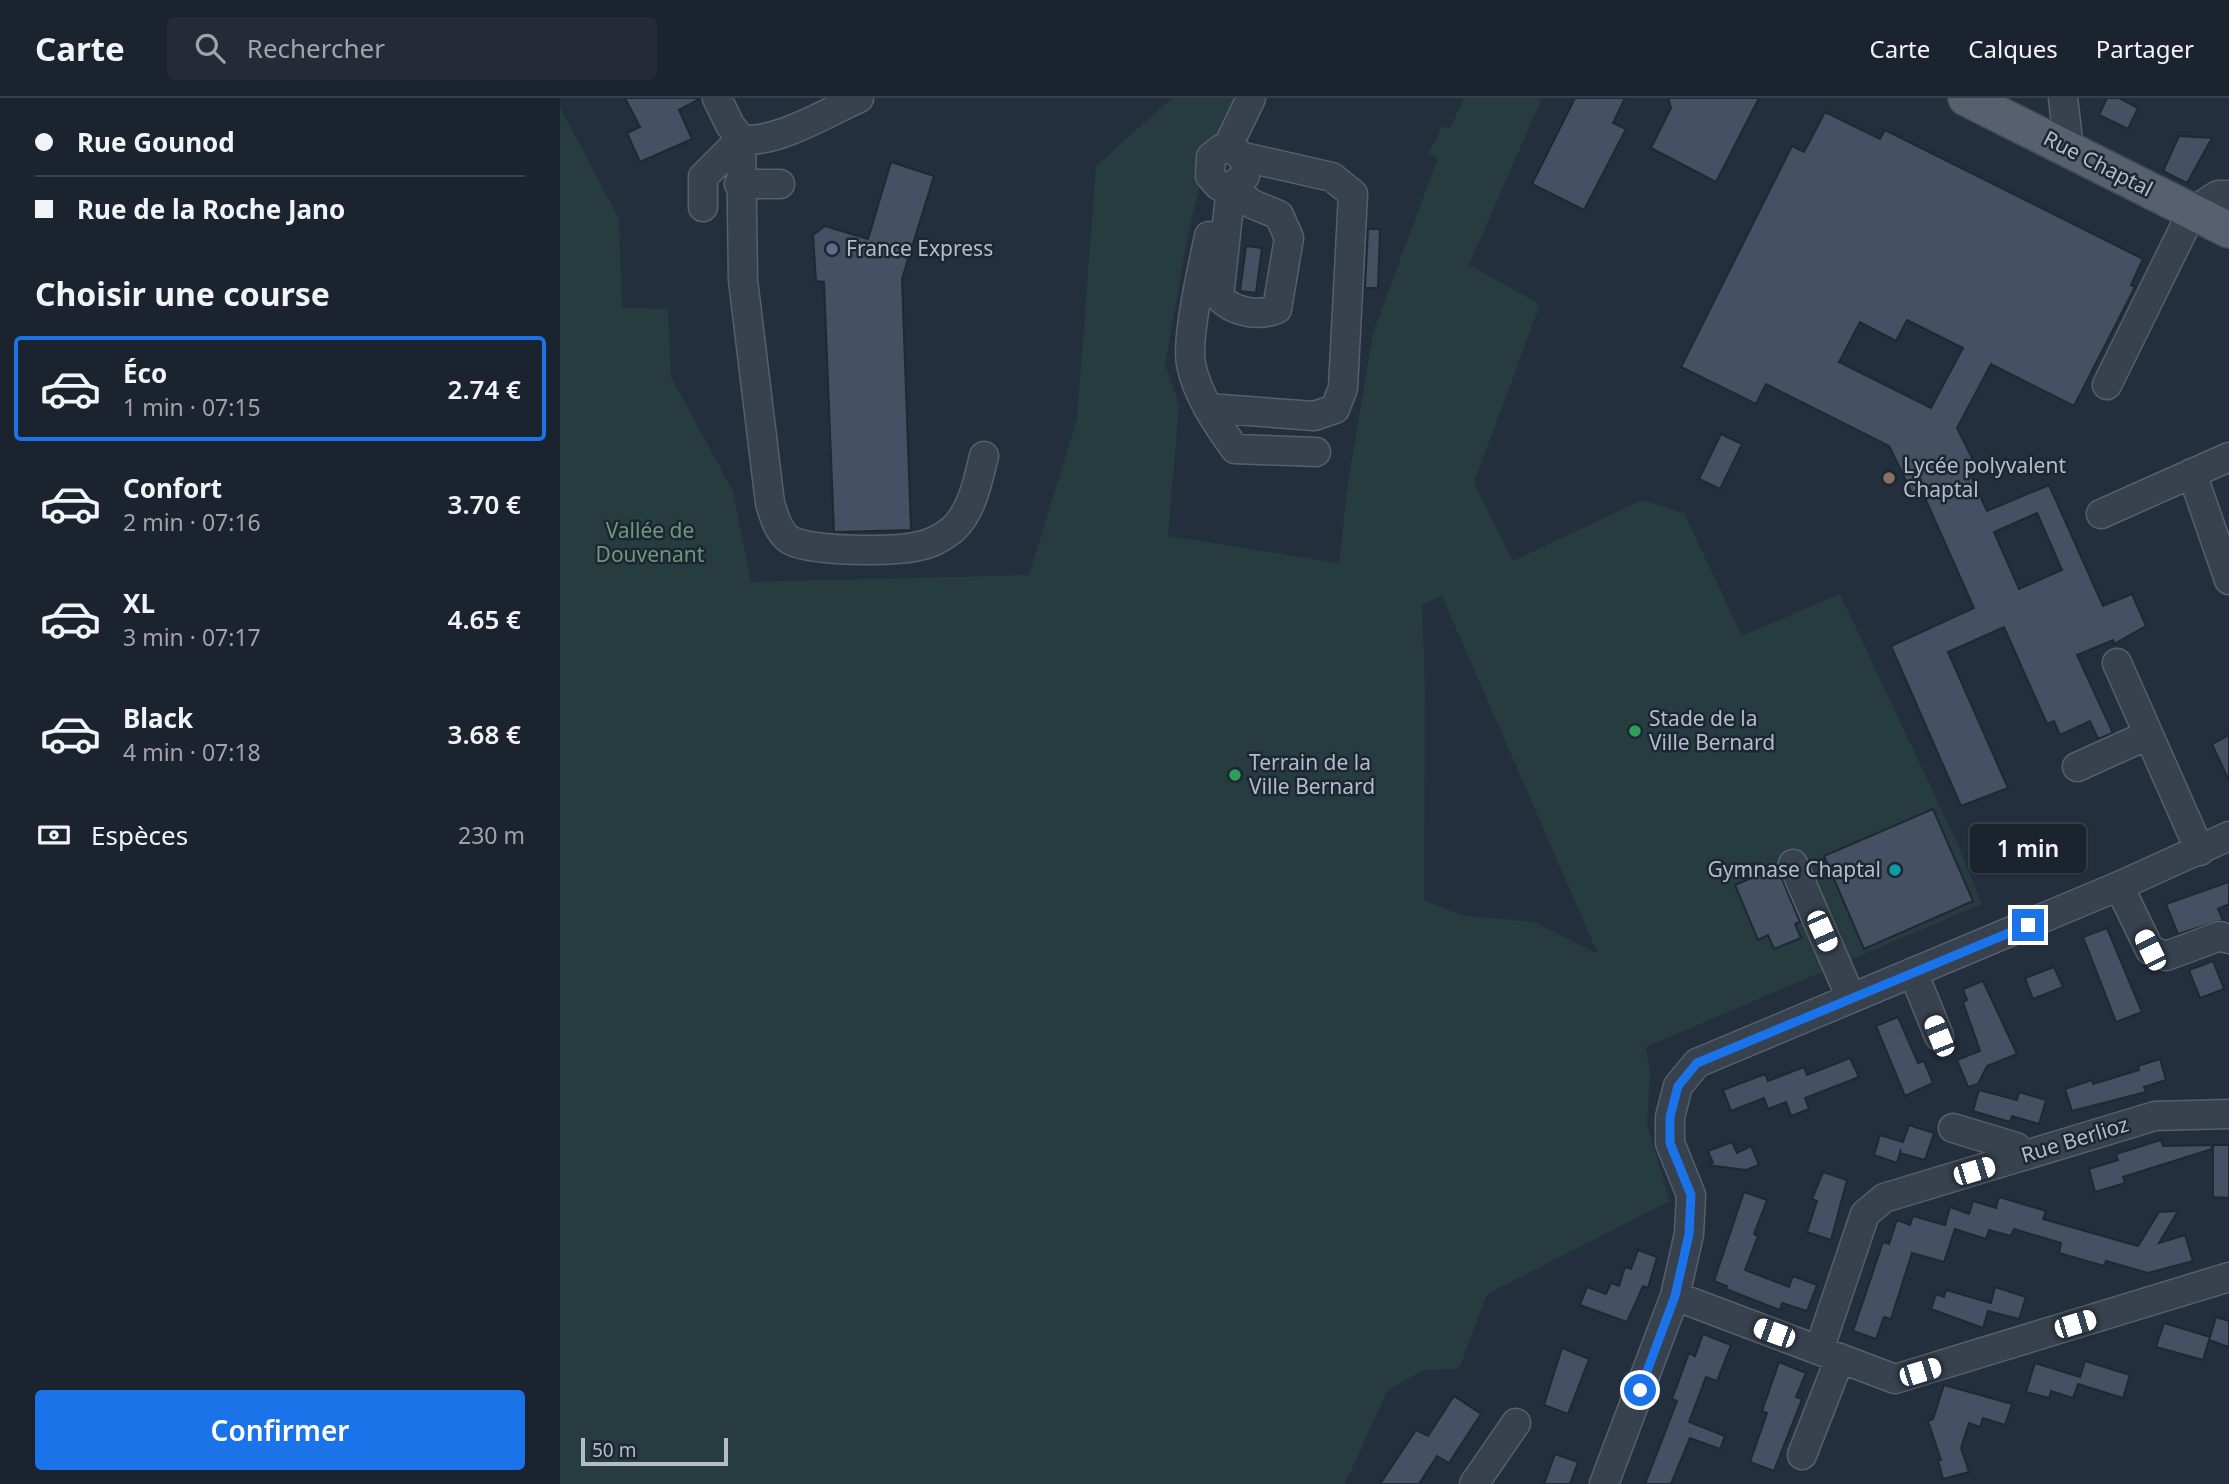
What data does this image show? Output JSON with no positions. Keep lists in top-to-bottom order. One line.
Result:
{"streets":{"main road":["Rue Chaptal"],"street":["Rue Berlioz"]},"parks":["Vallée de Douvenant"],"places":["France Express","Lycée polyvalent Chaptal","Stade de la Ville Bernard","Terrain de la Ville Bernard","Gymnase Chaptal"],"scale_bar":"50 m","page":{"header":"Carte","search":"Rechercher","nav":["Carte","Calques","Partager"],"banner":["Rue Gounod","Rue de la Roche Jano"],"heading":"Choisir une course","list":[{"name":"Éco","note":"1 min · 07:15","value":"2.74 €"},{"name":"Confort","note":"2 min · 07:16","value":"3.70 €"},{"name":"XL","note":"3 min · 07:17","value":"4.65 €"},{"name":"Black","note":"4 min · 07:18","value":"3.68 €"}],"pay":["Espèces","230 m"],"bubble":"1 min","buttons":"Confirmer","scale":"50 m"}}
